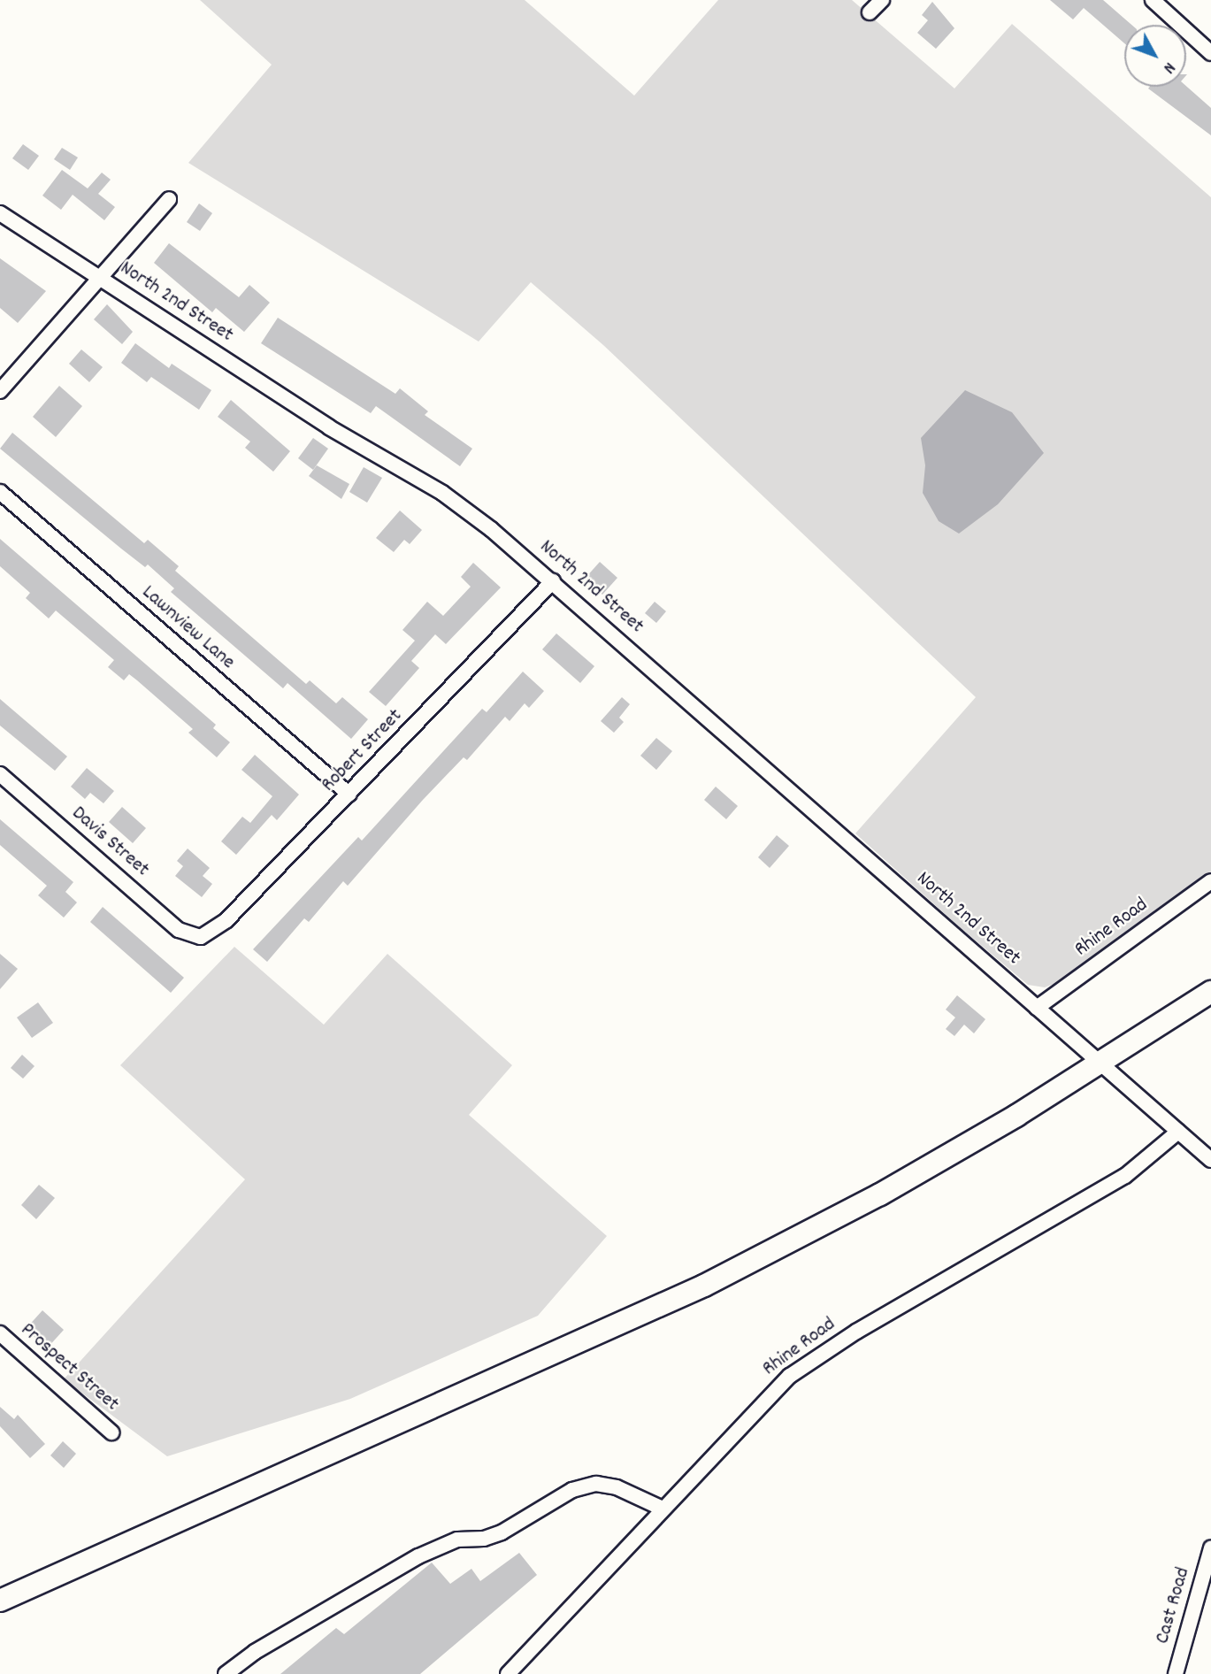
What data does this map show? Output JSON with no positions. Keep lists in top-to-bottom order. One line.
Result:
{"streets":{"street":["North 2nd Street","Lawnview Lane","Robert Street","Davis Street","Rhine Road","Prospect Street","Cast Road"]},"crossings":[["North 2nd Street","Robert Street"],["North 2nd Street","Rhine Road"],["Lawnview Lane","Robert Street"],["Robert Street","Davis Street"]],"north":"bottom right"}
